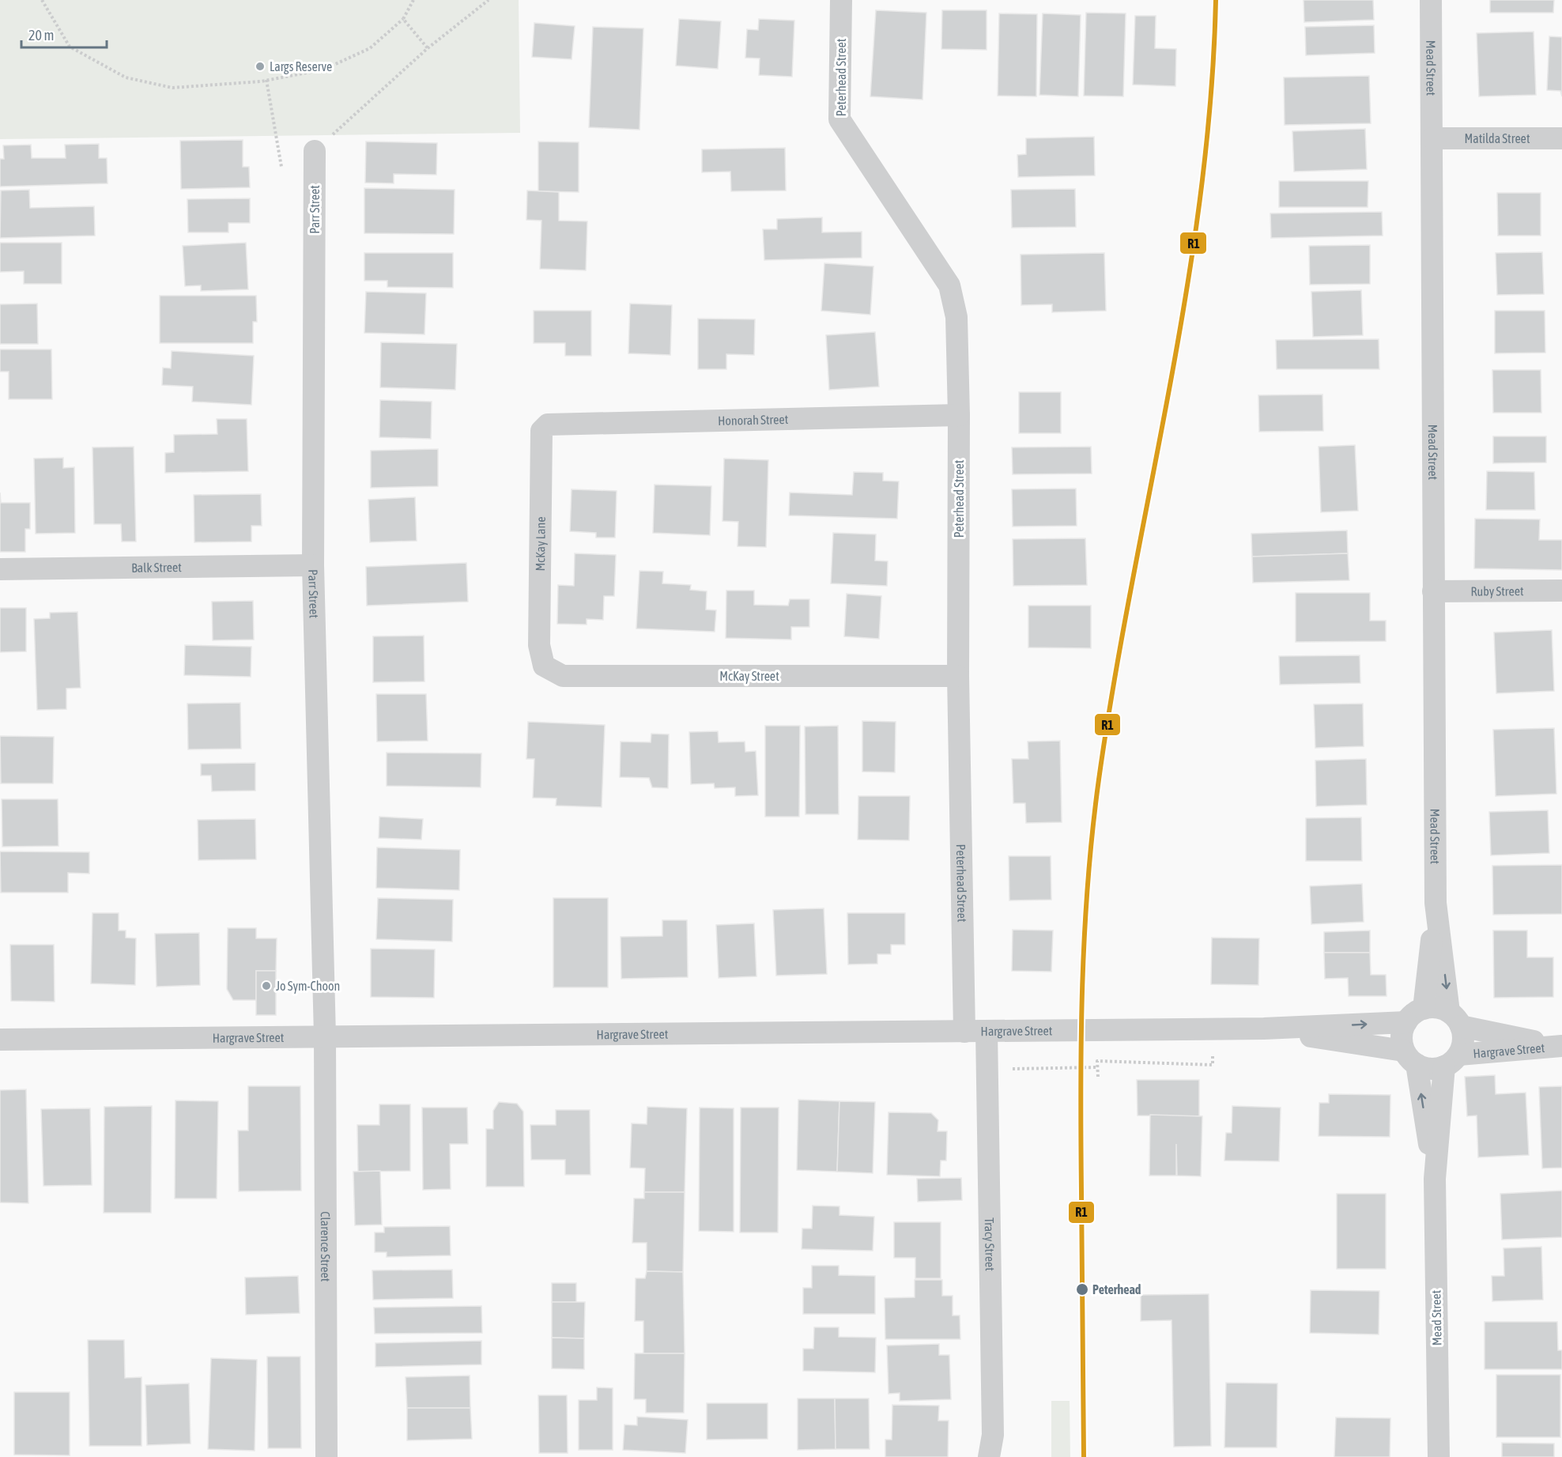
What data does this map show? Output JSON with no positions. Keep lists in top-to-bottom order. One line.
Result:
{"streets":{"street":["Mead Street","Peterhead Street","Matilda Street","Parr Street","Honorah Street","McKay Lane","Balk Street","Ruby Street","McKay Street","Hargrave Street","Tracy Street","Clarence Street"]},"crossings":[["Mead Street","Matilda Street"],["Mead Street","Ruby Street"],["Mead Street","Hargrave Street"],["Peterhead Street","Honorah Street"],["Peterhead Street","McKay Street"],["Peterhead Street","Hargrave Street"],["Parr Street","Balk Street"],["Parr Street","Hargrave Street"],["Parr Street","Clarence Street"],["Honorah Street","McKay Lane"],["McKay Lane","McKay Street"],["Hargrave Street","Tracy Street"],["Hargrave Street","Clarence Street"]],"places":["Largs Reserve","Jo Sym-Choon","Peterhead"],"lines":["transit line R1"],"scale_bar":"20 m"}
